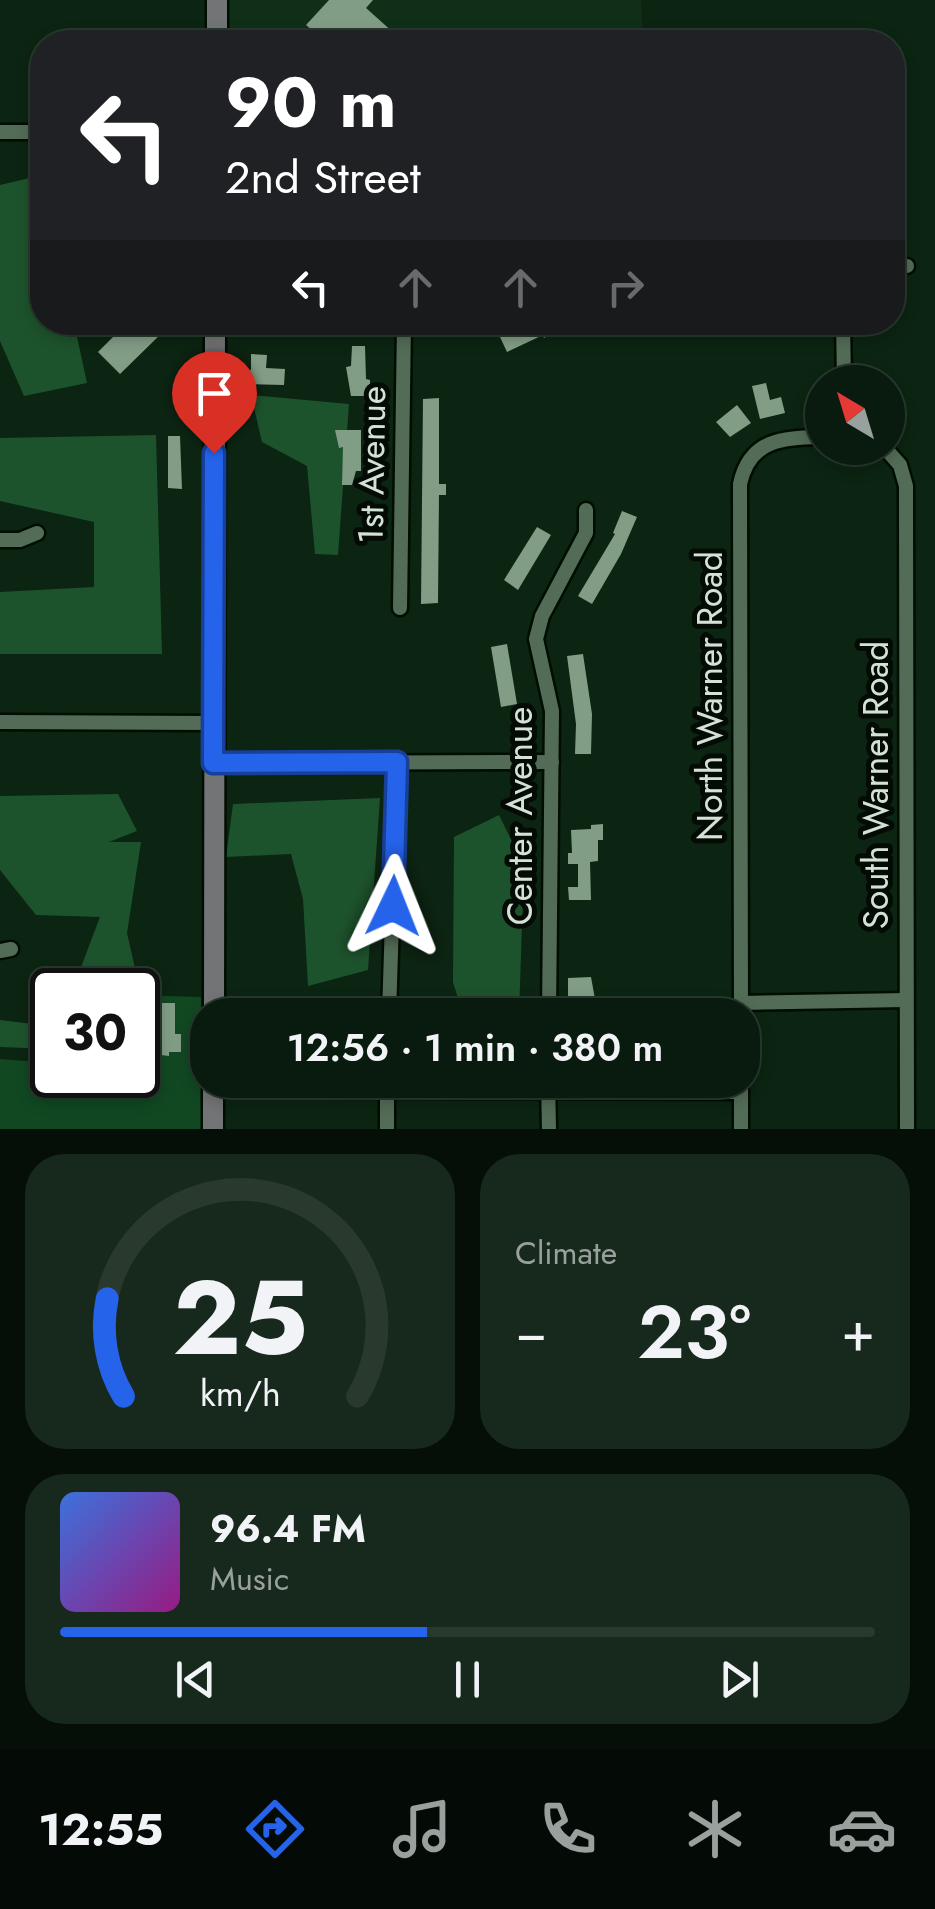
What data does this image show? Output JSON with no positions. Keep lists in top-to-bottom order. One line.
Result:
{"streets":{"street":["1st Avenue","North Warner Road","South Warner Road","Center Avenue"]},"north":"top left","page":{"turn":["90 m","2nd Street"],"limit":"30","trip":"12:56 · 1 min · 380 m","tile":"Climate","heat":["−","23°","+"],"song":["96.4 FM","Music"],"tabs":"12:55","gauge":["25","km/h"]}}
